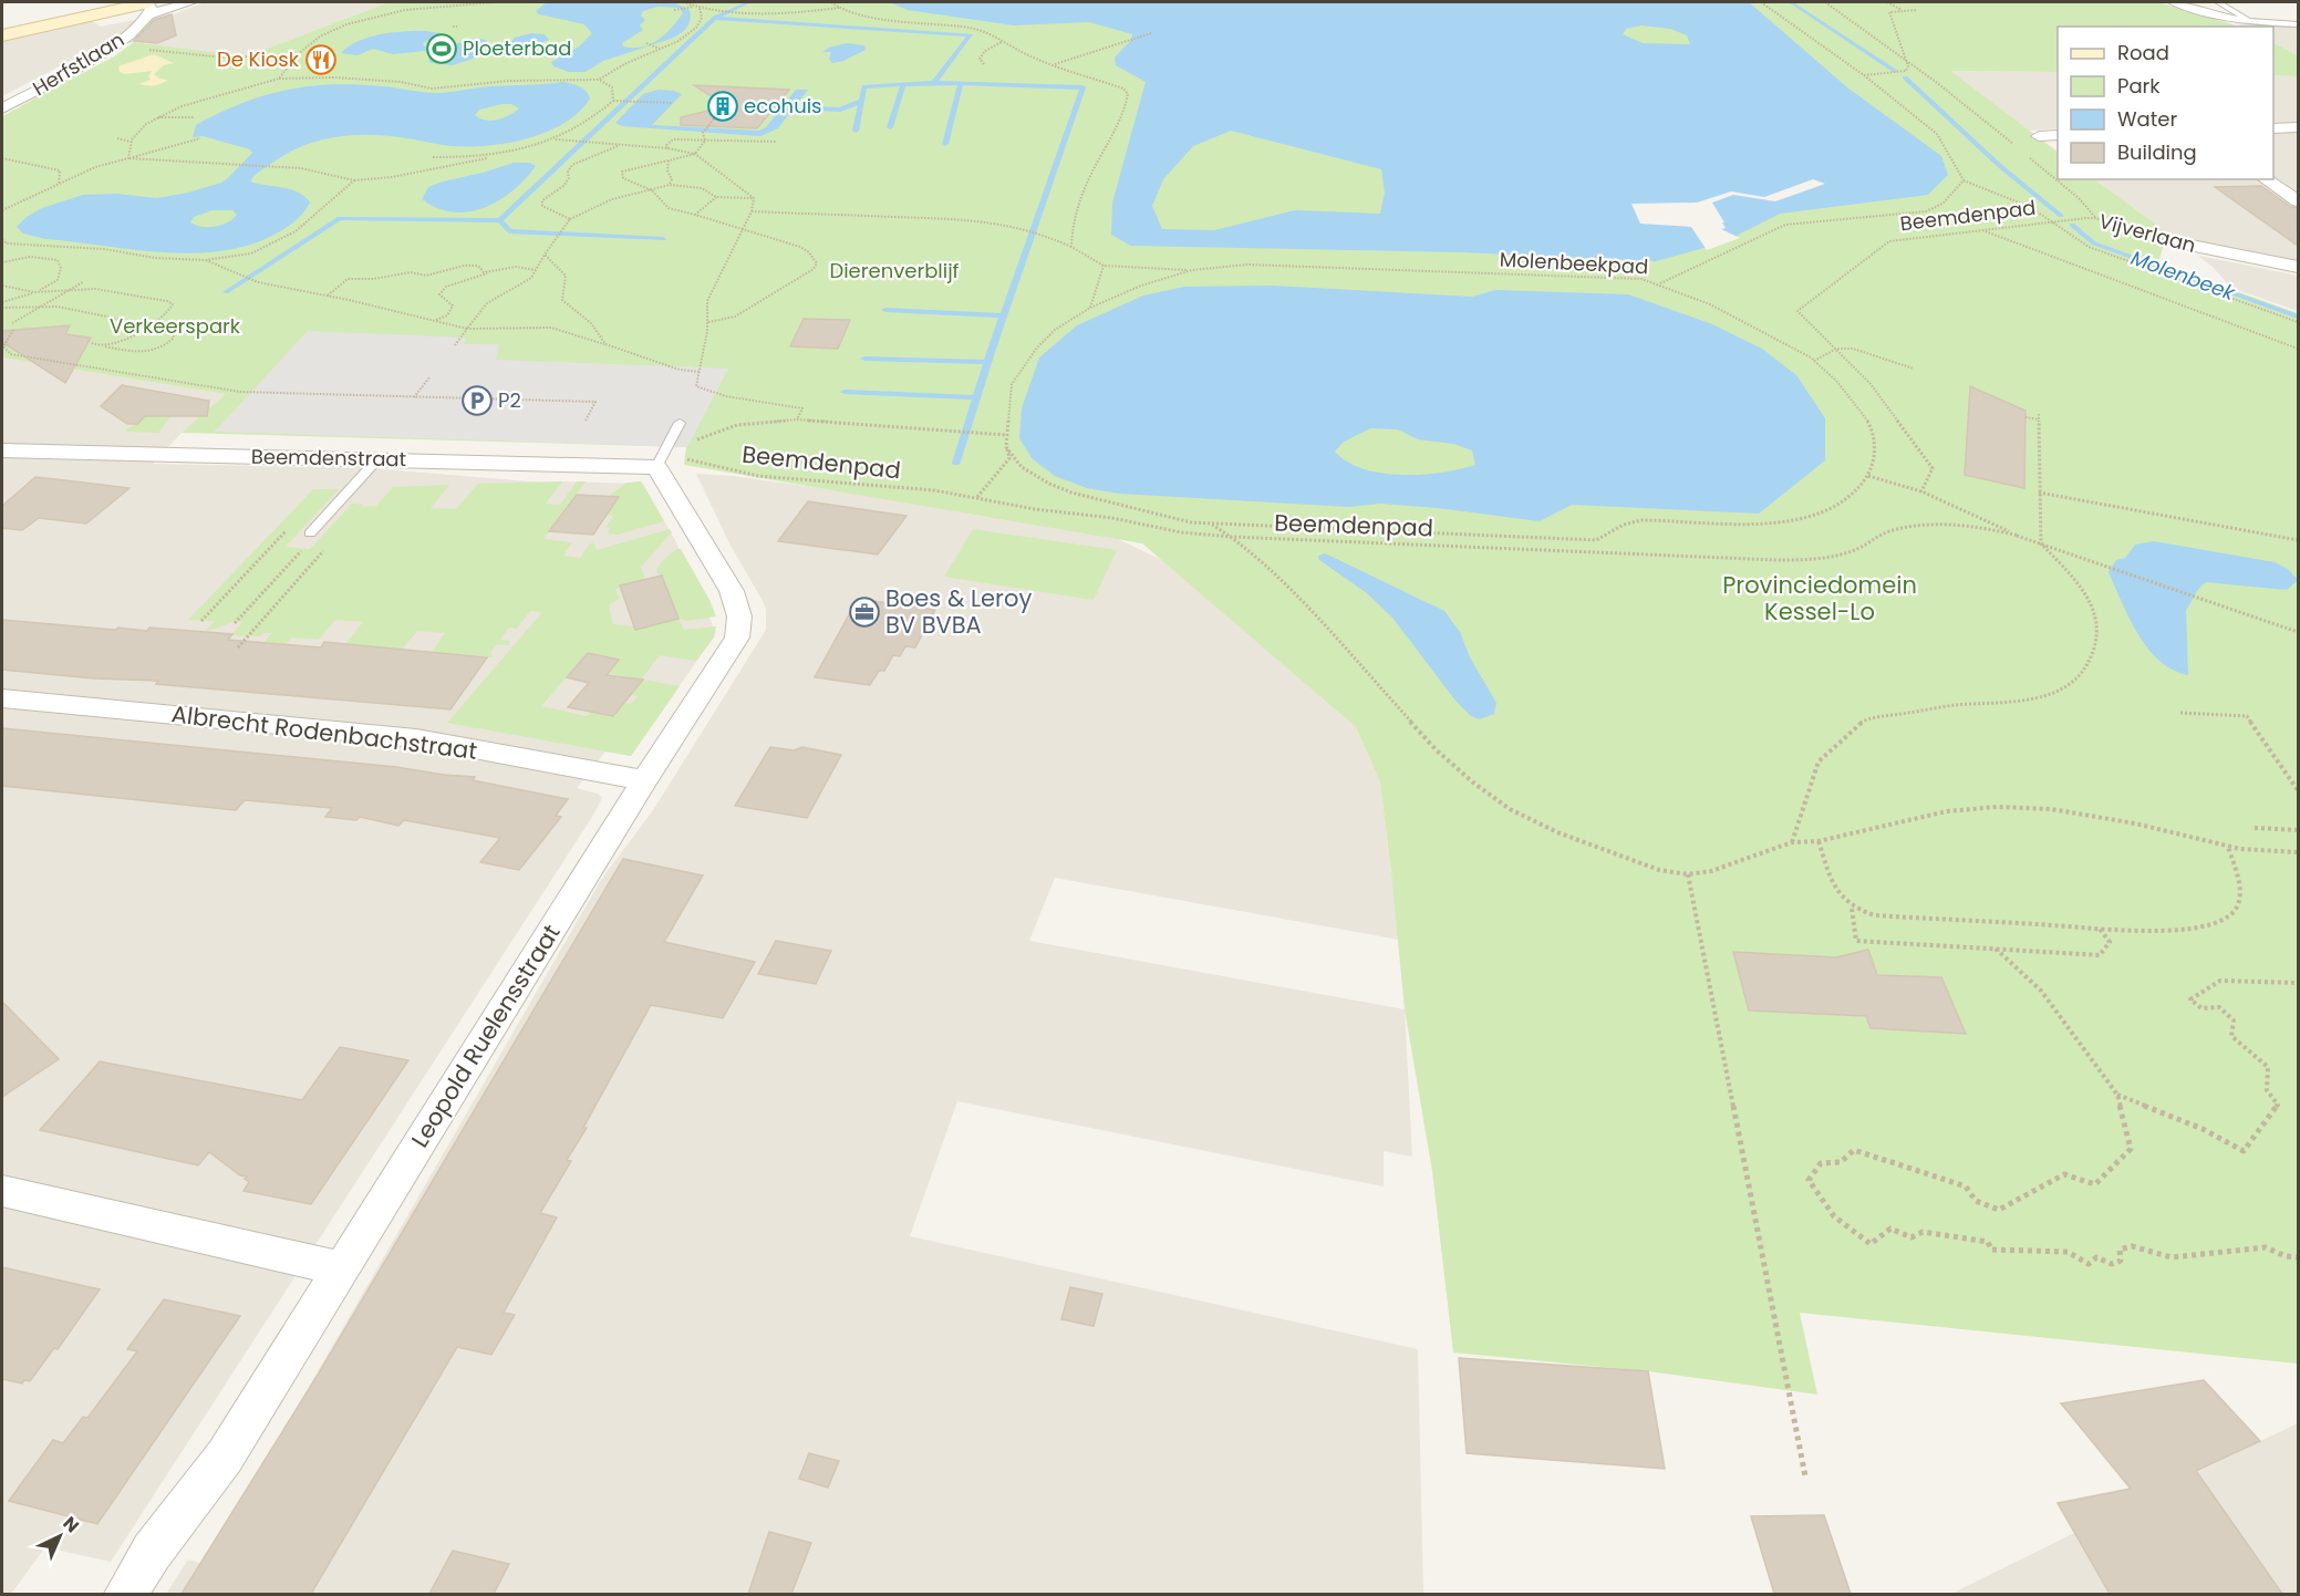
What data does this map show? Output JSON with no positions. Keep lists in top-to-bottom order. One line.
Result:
{"streets":{"street":["Herfstlaan","Vijverlaan","Beemdenstraat","Albrecht Rodenbachstraat","Leopold Ruelensstraat"],"path":["Beemdenpad","Molenbeekpad"]},"crossings":[["Beemdenpad","Vijverlaan"],["Beemdenpad","Molenbeekpad"],["Beemdenstraat","Leopold Ruelensstraat"],["Albrecht Rodenbachstraat","Leopold Ruelensstraat"]],"water":["Molenbeek"],"parks":["Dierenverblijf","Verkeerspark","Provinciedomein Kessel-Lo"],"places":{"sports":["Ploeterbad"],"restaurant":["De Kiosk"],"building":["ecohuis"],"parking":["P2"],"office":["Boes & Leroy BV BVBA"]},"legend":["Road","Park","Water","Building"],"north":"top right"}
